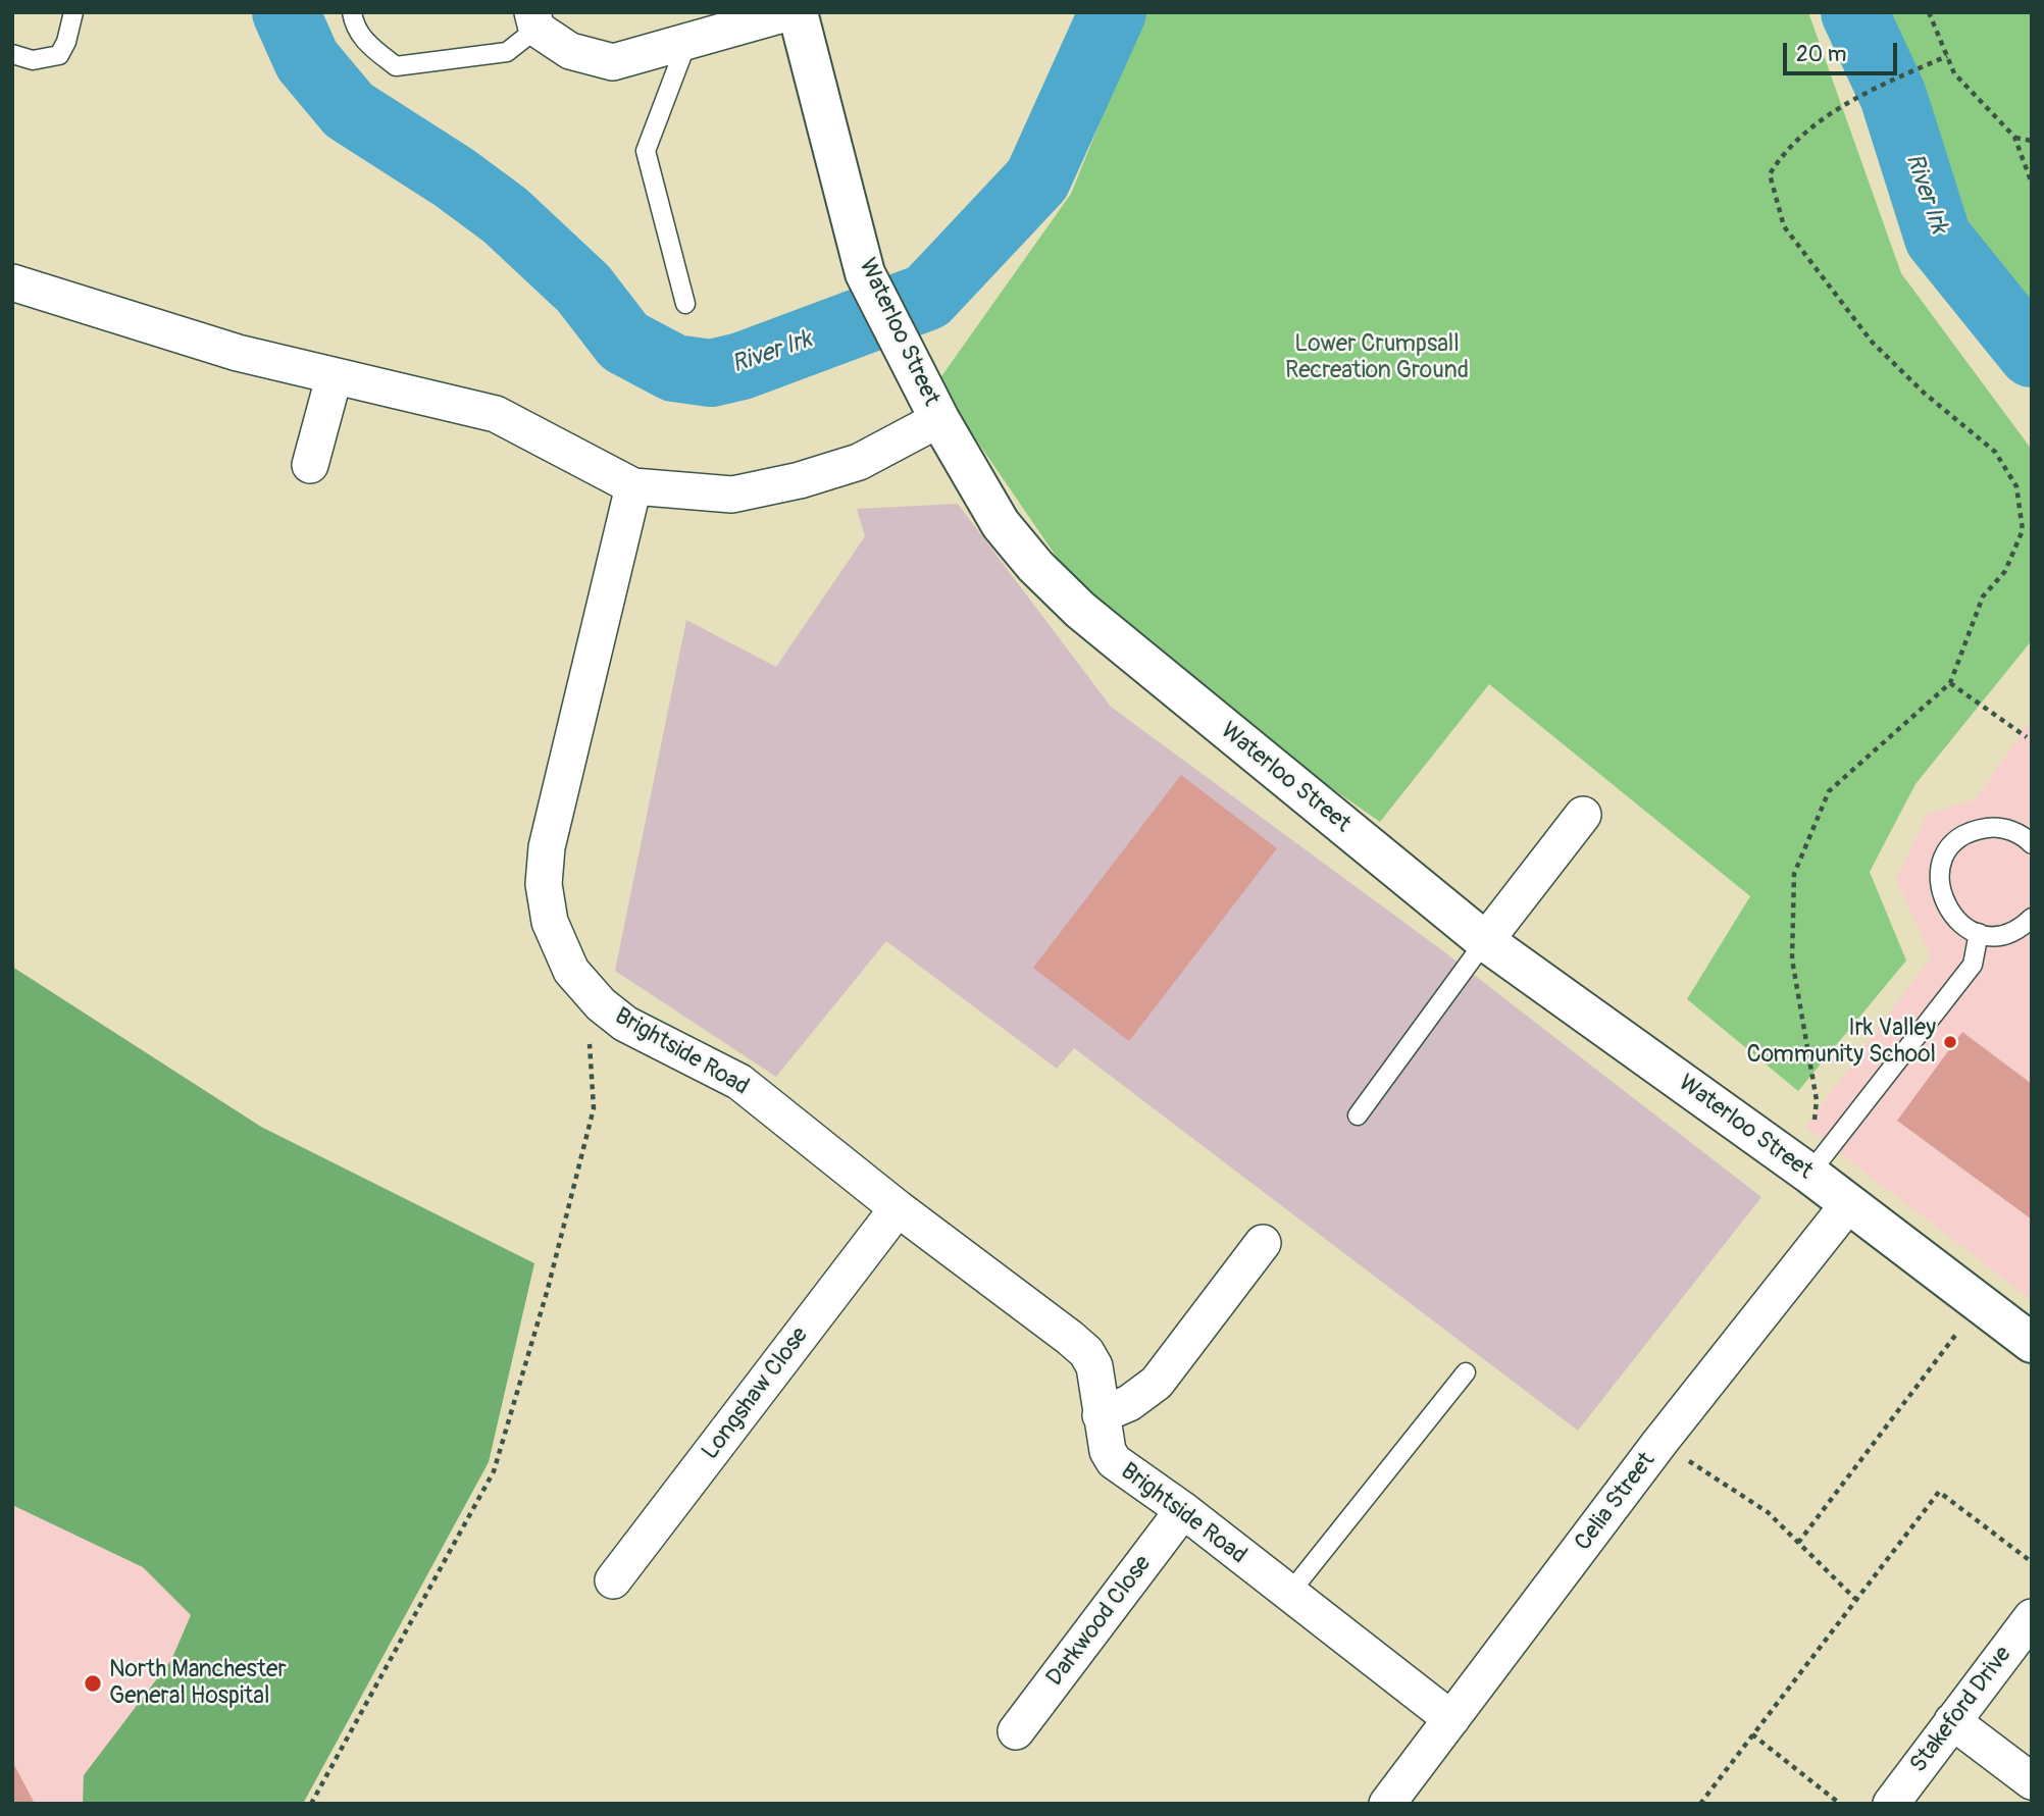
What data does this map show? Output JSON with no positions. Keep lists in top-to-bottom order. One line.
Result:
{"streets":{"street":["Waterloo Street","Brightside Road","Longshaw Close","Celia Street","Darkwood Close","Stakeford Drive"]},"crossings":[["Waterloo Street","Celia Street"],["Brightside Road","Longshaw Close"],["Brightside Road","Celia Street"],["Brightside Road","Darkwood Close"]],"water":["River Irk"],"parks":["Lower Crumpsall Recreation Ground"],"places":["Irk Valley Community School","North Manchester General Hospital"],"scale_bar":"20 m"}
